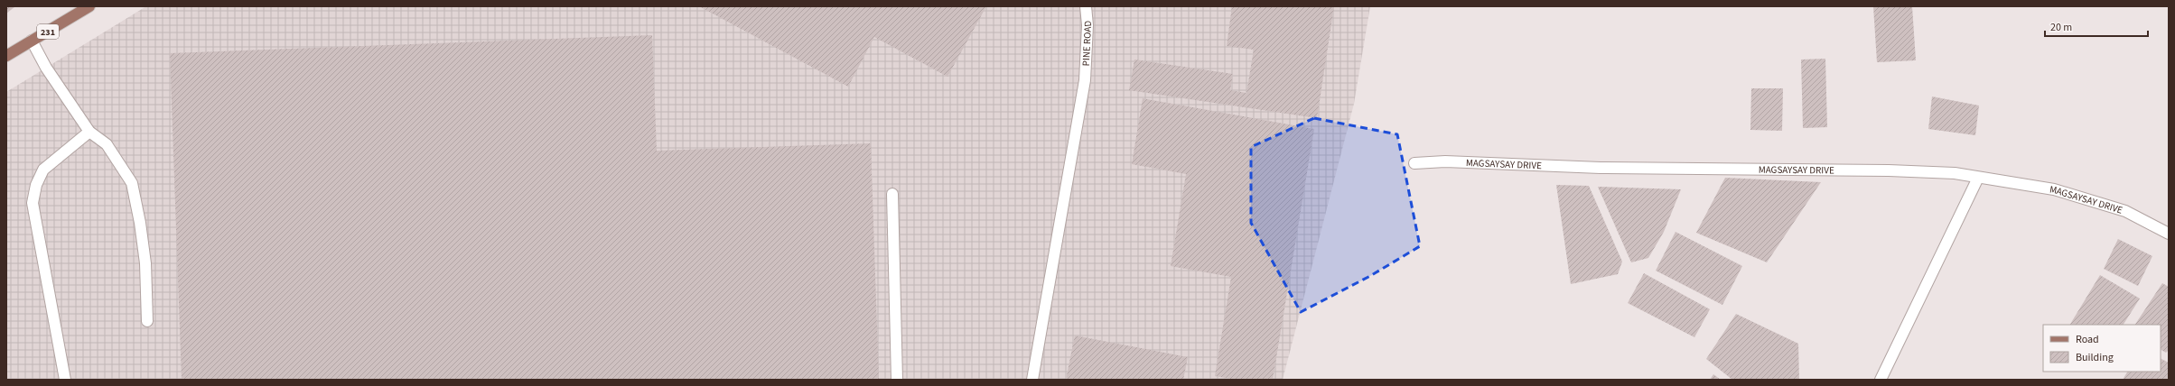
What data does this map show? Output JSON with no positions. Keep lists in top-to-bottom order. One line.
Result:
{"streets":{"main road":["231"],"street":["PINE ROAD","MAGSAYSAY DRIVE"]},"legend":["Road","Building"],"scale_bar":"20 m"}
